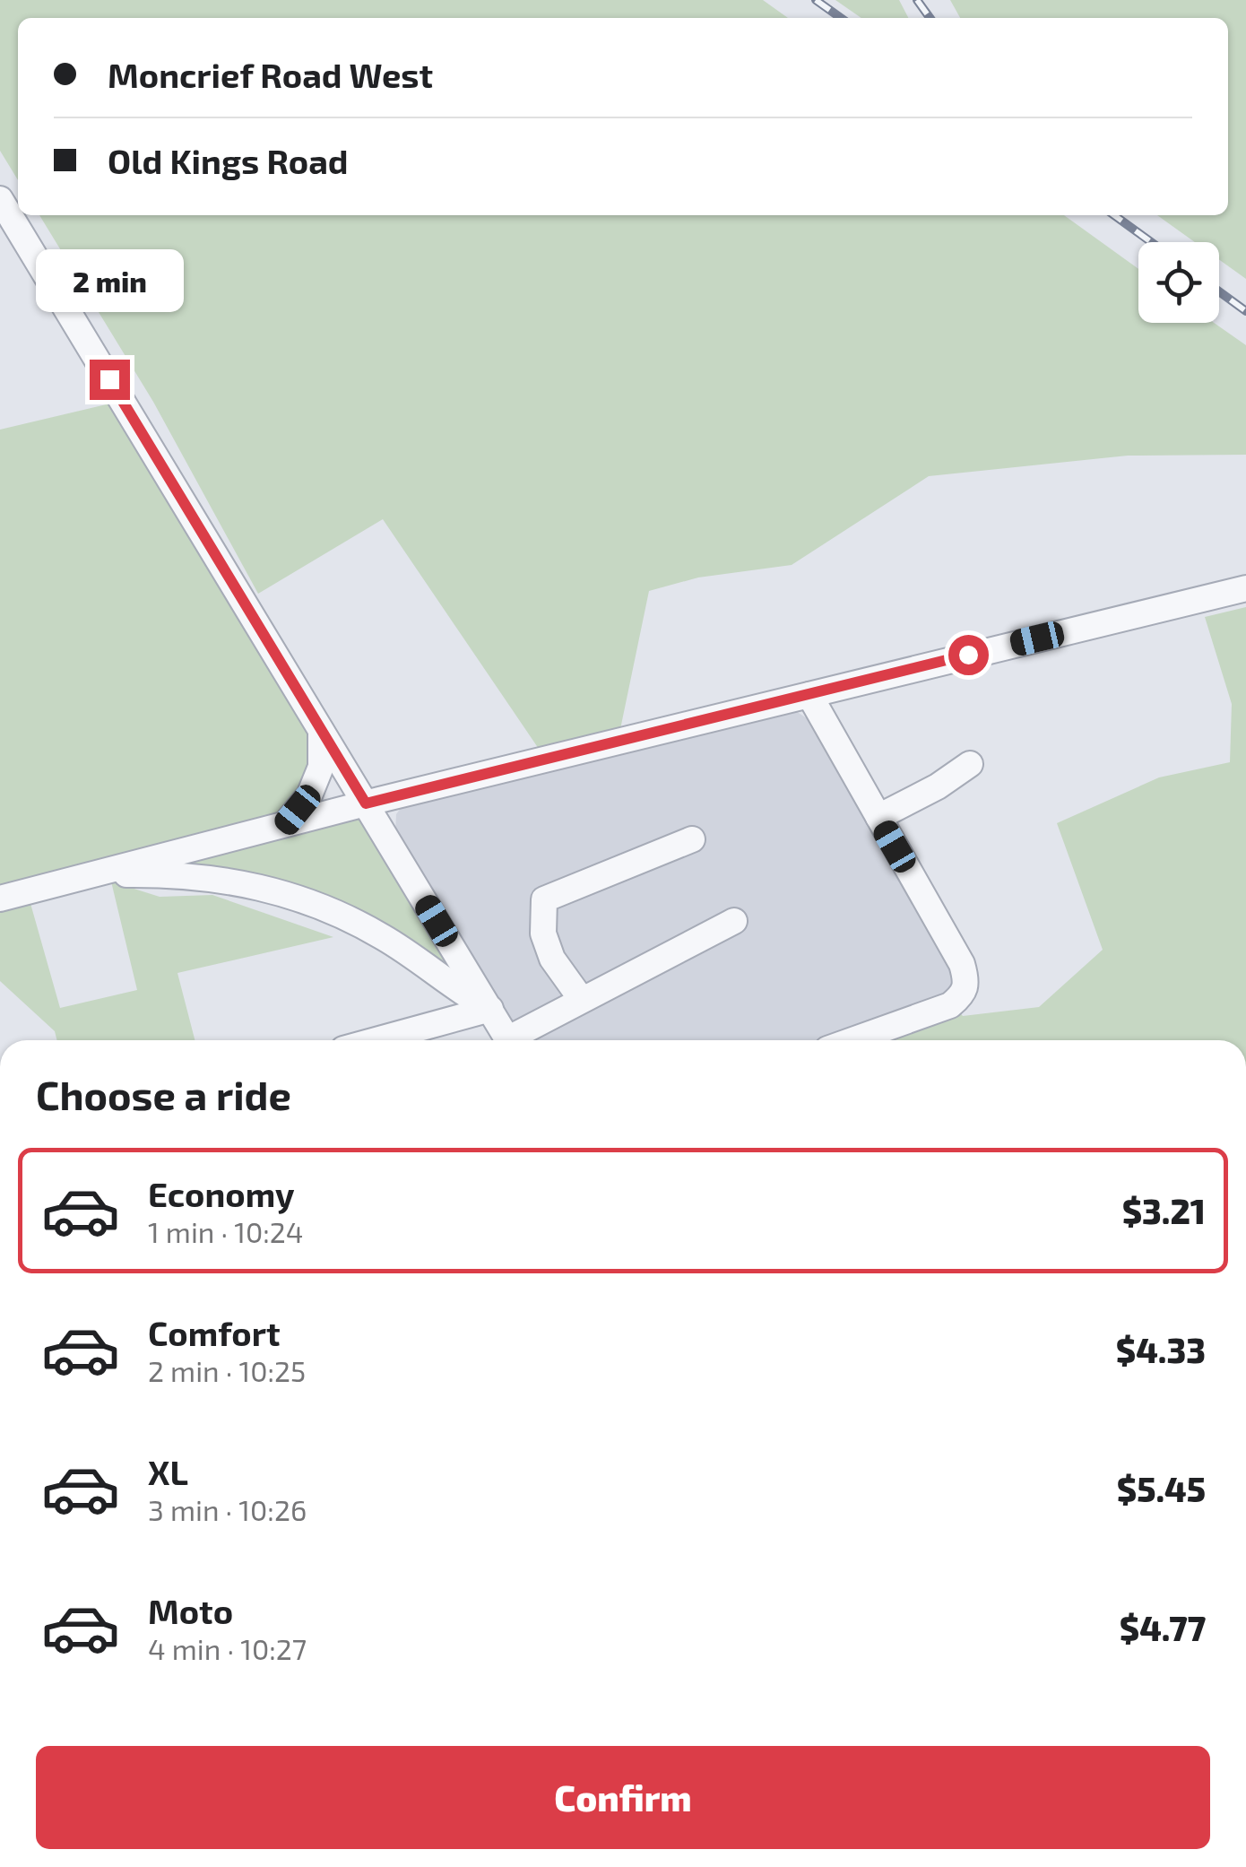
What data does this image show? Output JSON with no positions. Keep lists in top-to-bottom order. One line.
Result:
{"page":{"banner":["Moncrief Road West","Old Kings Road"],"bubble":"2 min","heading":"Choose a ride","list":[{"name":"Economy","note":"1 min · 10:24","value":"$3.21"},{"name":"Comfort","note":"2 min · 10:25","value":"$4.33"},{"name":"XL","note":"3 min · 10:26","value":"$5.45"},{"name":"Moto","note":"4 min · 10:27","value":"$4.77"}],"buttons":"Confirm"}}
